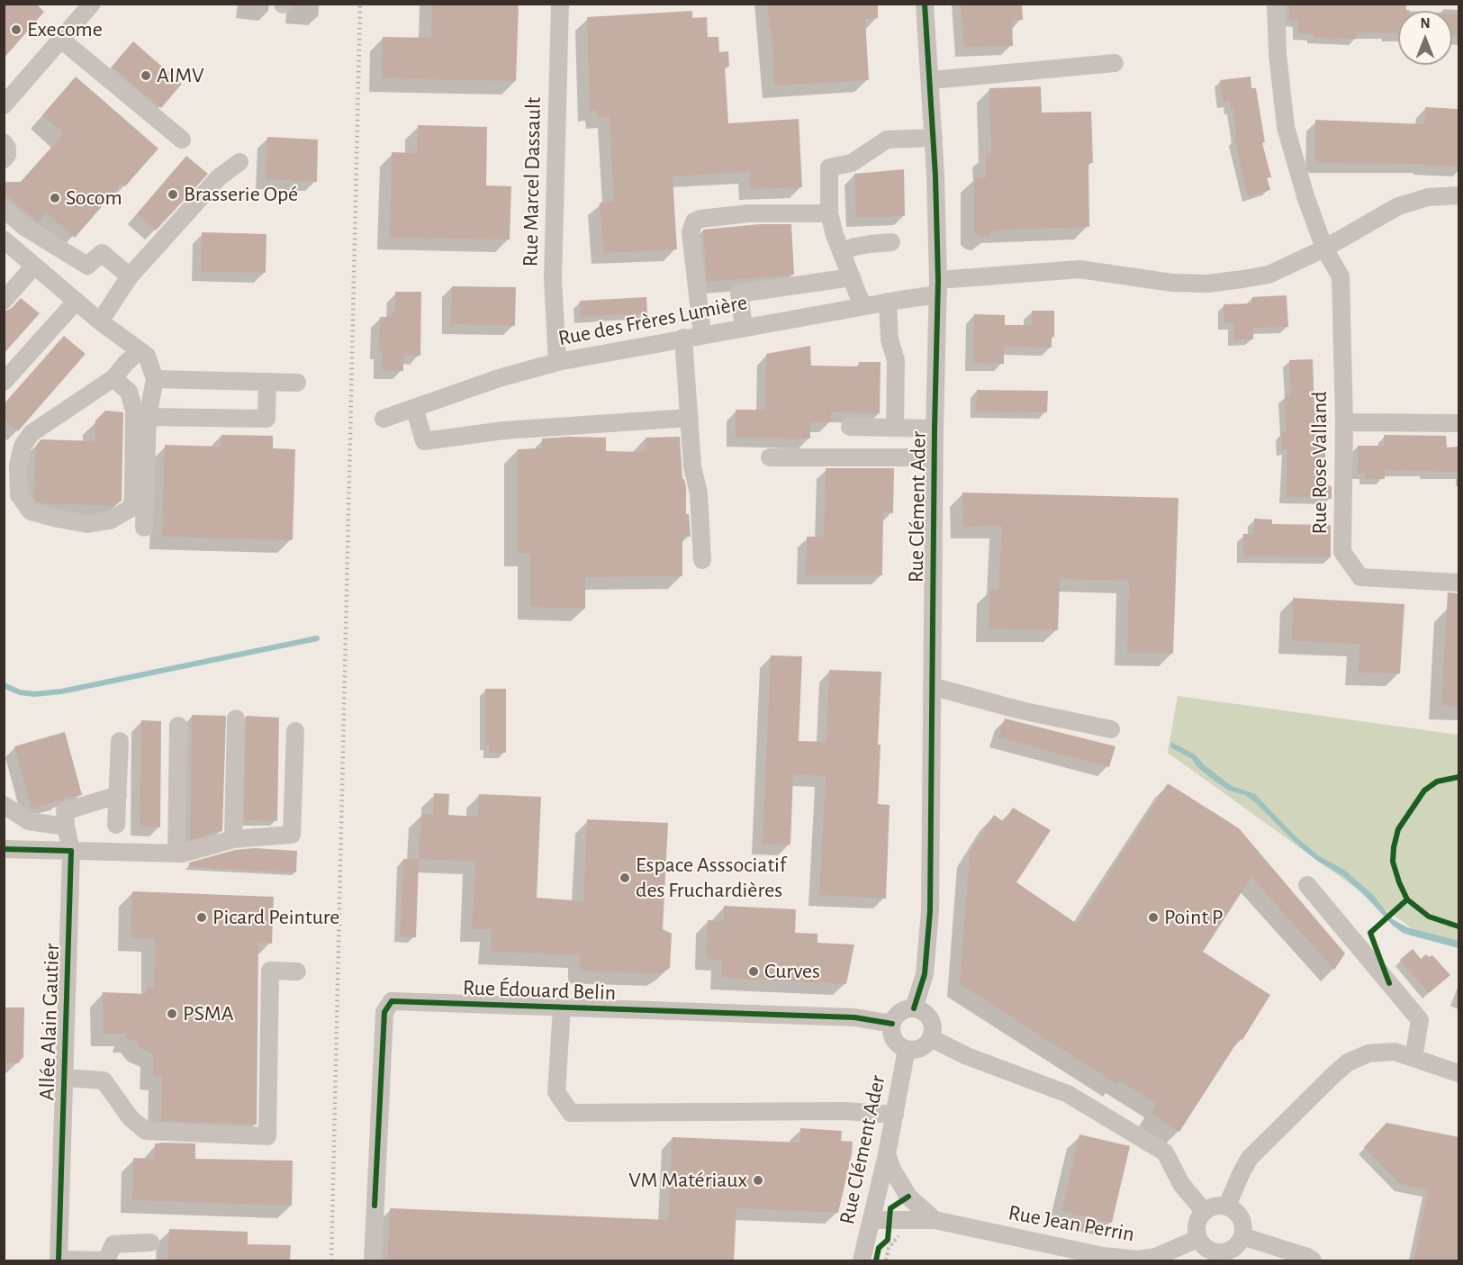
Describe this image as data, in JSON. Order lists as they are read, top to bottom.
{
  "streets": {
    "street": [
      "Rue Marcel Dassault",
      "Rue des Frères Lumière",
      "Rue Rose Valland",
      "Rue Clément Ader",
      "Rue Édouard Belin",
      "Allée Alain Gautier",
      "Rue Jean Perrin"
    ]
  },
  "crossings": [
    ["Rue Marcel Dassault", "Rue des Frères Lumière"],
    ["Rue des Frères Lumière", "Rue Rose Valland"],
    ["Rue des Frères Lumière", "Rue Clément Ader"],
    ["Rue Clément Ader", "Rue Édouard Belin"],
    ["Rue Clément Ader", "Rue Jean Perrin"]
  ],
  "places": [
    "Execome",
    "AIMV",
    "Brasserie Opé",
    "Socom",
    "Espace Asssociatif des Fruchardières",
    "Picard Peinture",
    "Point P",
    "Curves",
    "PSMA",
    "VM Matériaux"
  ],
  "north": "top"
}
